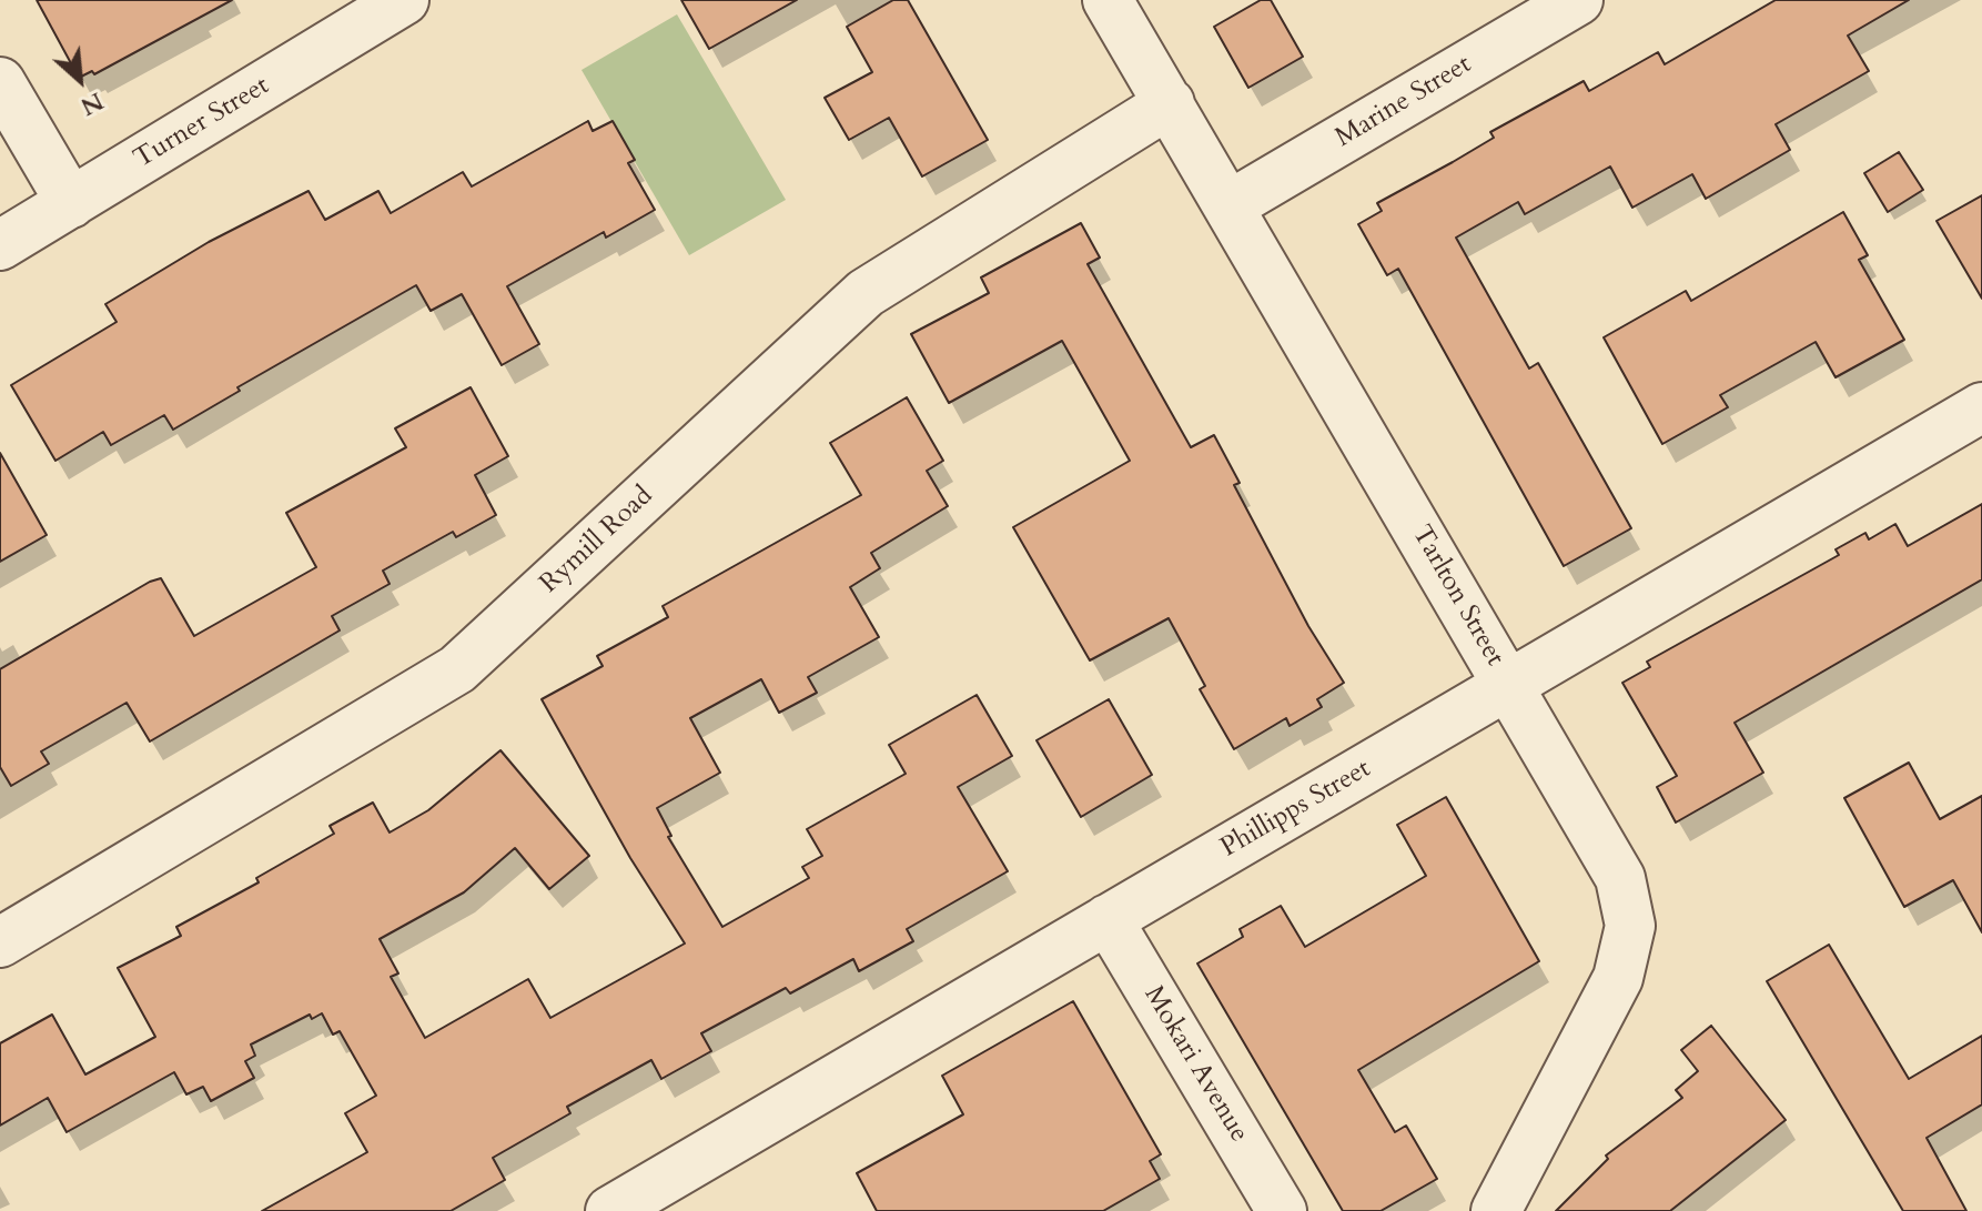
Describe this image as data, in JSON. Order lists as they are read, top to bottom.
{
  "streets": {
    "street": [
      "Marine Street",
      "Turner Street",
      "Rymill Road",
      "Tarlton Street",
      "Phillipps Street",
      "Mokari Avenue"
    ]
  },
  "crossings": [
    ["Marine Street", "Tarlton Street"],
    ["Rymill Road", "Tarlton Street"],
    ["Tarlton Street", "Phillipps Street"],
    ["Phillipps Street", "Mokari Avenue"]
  ],
  "north": "bottom right"
}
